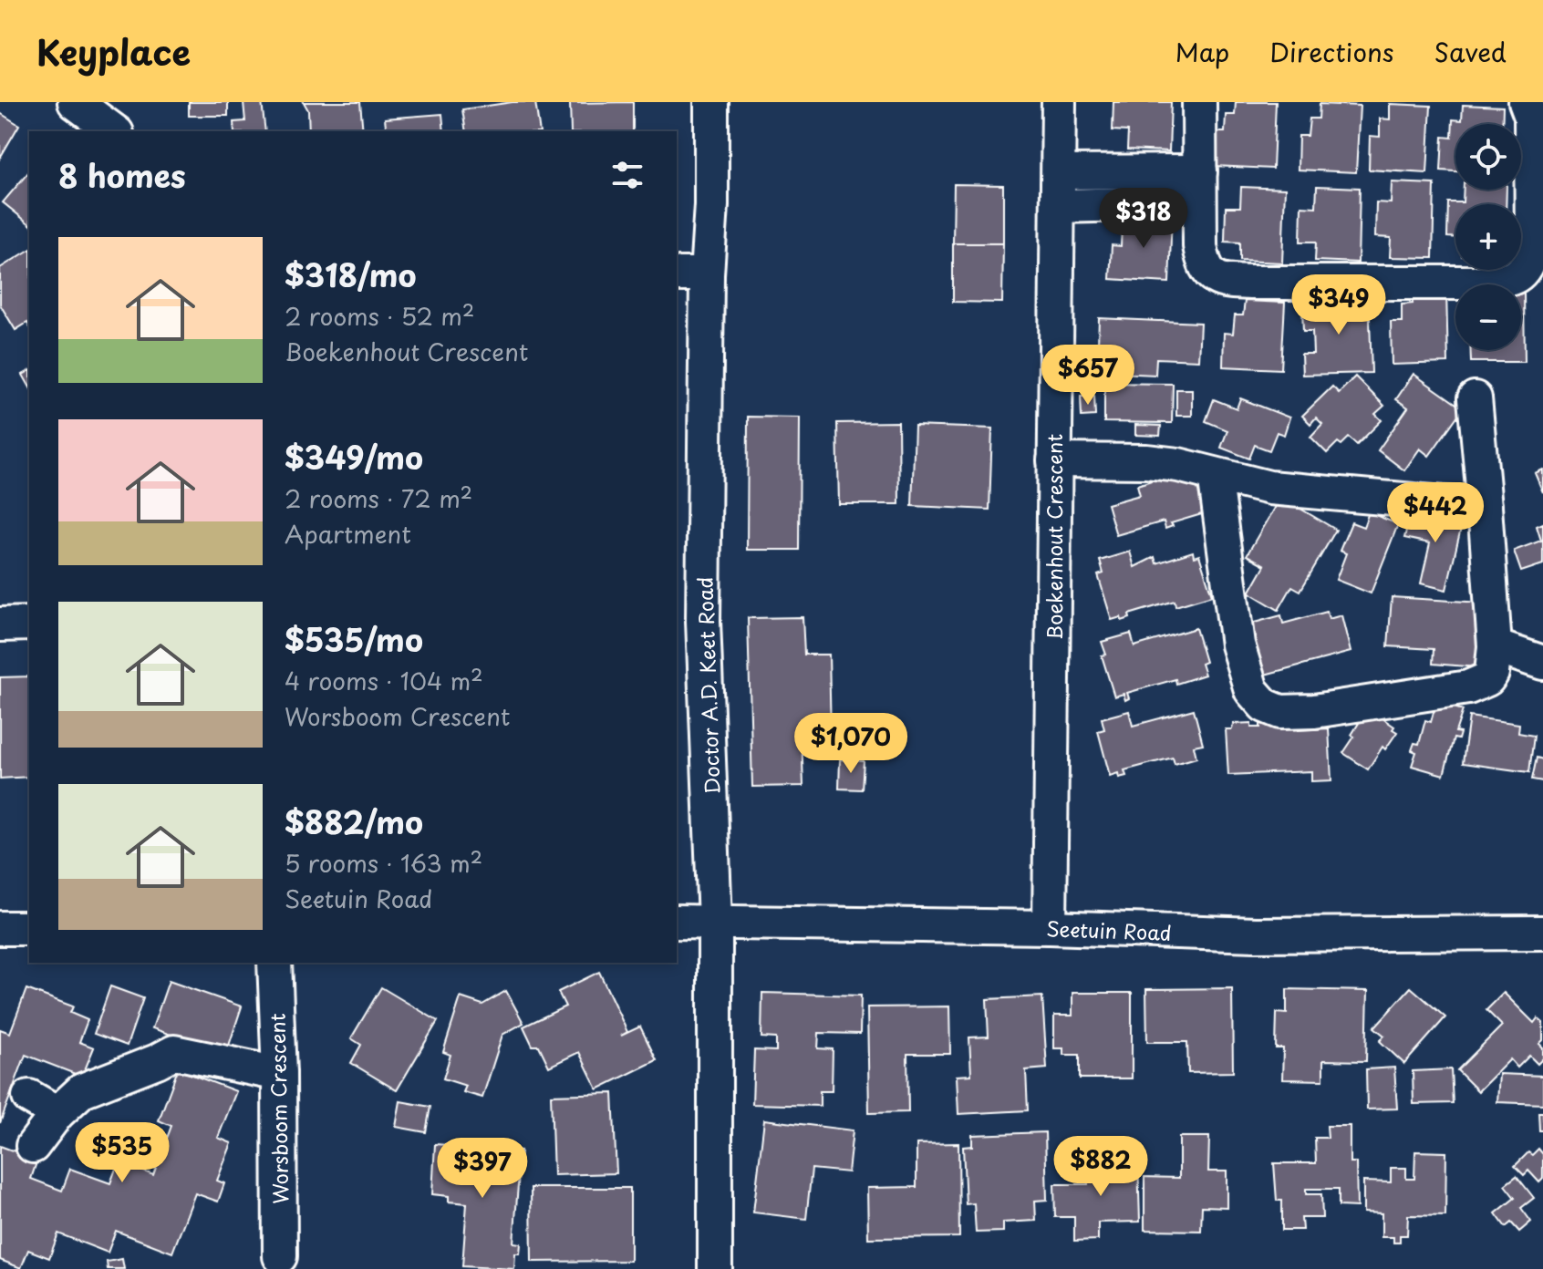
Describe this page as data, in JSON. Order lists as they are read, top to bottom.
{
  "streets": {
    "street": [
      "Boekenhout Crescent",
      "Doctor A.D. Keet Road",
      "Seetuin Road",
      "Worsboom Crescent"
    ]
  },
  "crossings": [
    ["Boekenhout Crescent", "Seetuin Road"],
    ["Doctor A.D. Keet Road", "Seetuin Road"]
  ],
  "page": {
    "header": "Keyplace",
    "nav": ["Map", "Directions", "Saved"],
    "map_buttons": ["+", "−"],
    "heading": "8 homes",
    "price": [
      "$318",
      "$349",
      "$657",
      "$442",
      "$1,070",
      "$535",
      "$882",
      "$397"
    ],
    "list": [
      {
        "name": "$318/mo",
        "note": "2 rooms · 52 m² · Boekenhout Crescent"
      },
      {
        "name": "$349/mo",
        "note": "2 rooms · 72 m² · Apartment"
      },
      {
        "name": "$535/mo",
        "note": "4 rooms · 104 m² · Worsboom Crescent"
      },
      {
        "name": "$882/mo",
        "note": "5 rooms · 163 m² · Seetuin Road"
      }
    ]
  }
}
